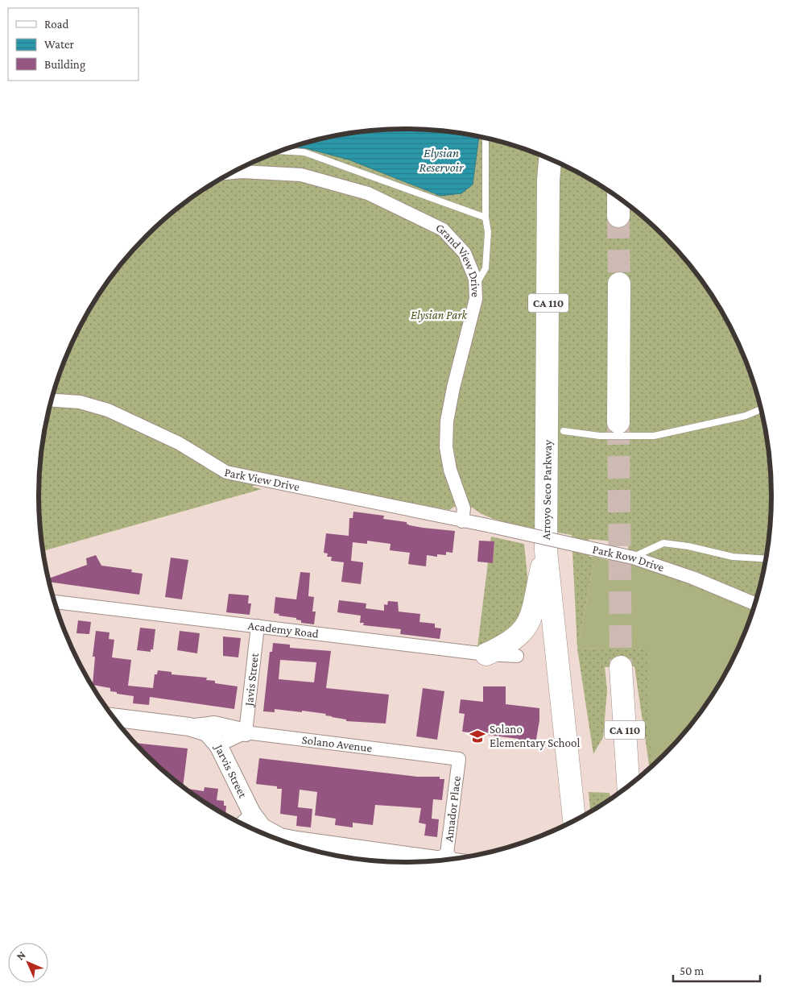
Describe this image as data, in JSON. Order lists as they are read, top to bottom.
{
  "streets": {
    "highway": ["CA 110", "Arroyo Seco Parkway"],
    "main road": ["Jarvis Street"],
    "street": [
      "Grand View Drive",
      "Park View Drive",
      "Park Row Drive",
      "Academy Road",
      "Javis Street",
      "Solano Avenue",
      "Amador Place"
    ]
  },
  "crossings": [
    ["Grand View Drive", "Park View Drive"],
    ["Park View Drive", "Park Row Drive"],
    ["Academy Road", "Javis Street"],
    ["Javis Street", "Solano Avenue"],
    ["Solano Avenue", "Amador Place"]
  ],
  "water": ["Elysian Reservoir"],
  "parks": ["Elysian Park"],
  "places": {
    "school or university": ["Solano Elementary School"]
  },
  "legend": ["Road", "Water", "Building"],
  "scale_bar": "50 m",
  "north": "top left"
}
